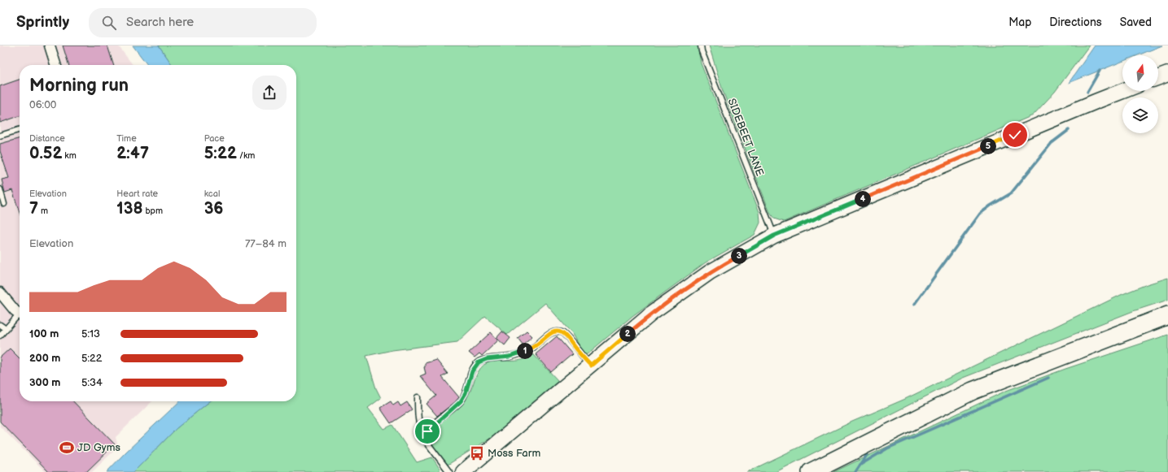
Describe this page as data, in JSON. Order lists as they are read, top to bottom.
{
  "streets": {
    "lane": ["SIDEBEET LANE"]
  },
  "places": {
    "sports": ["JD Gyms"],
    "bus stop": ["Moss Farm"]
  },
  "north": "top",
  "page": {
    "header": "Sprintly",
    "search": "Search here",
    "nav": ["Map", "Directions", "Saved"],
    "heading": ["Morning run", "06:00"],
    "stats": [
      ["Distance", "0.52 km"],
      ["Time", "2:47"],
      ["Pace", "5:22 /km"],
      ["Elevation", "7 m"],
      ["Heart rate", "138 bpm"],
      ["kcal", "36"]
    ],
    "pins": [
      "5",
      "4",
      "3",
      "2",
      "1"
    ],
    "chart": ["Elevation", "77–84 m"],
    "list": [
      {
        "name": "100 m",
        "note": "5:13"
      },
      {
        "name": "200 m",
        "note": "5:22"
      },
      {
        "name": "300 m",
        "note": "5:34"
      }
    ]
  }
}
